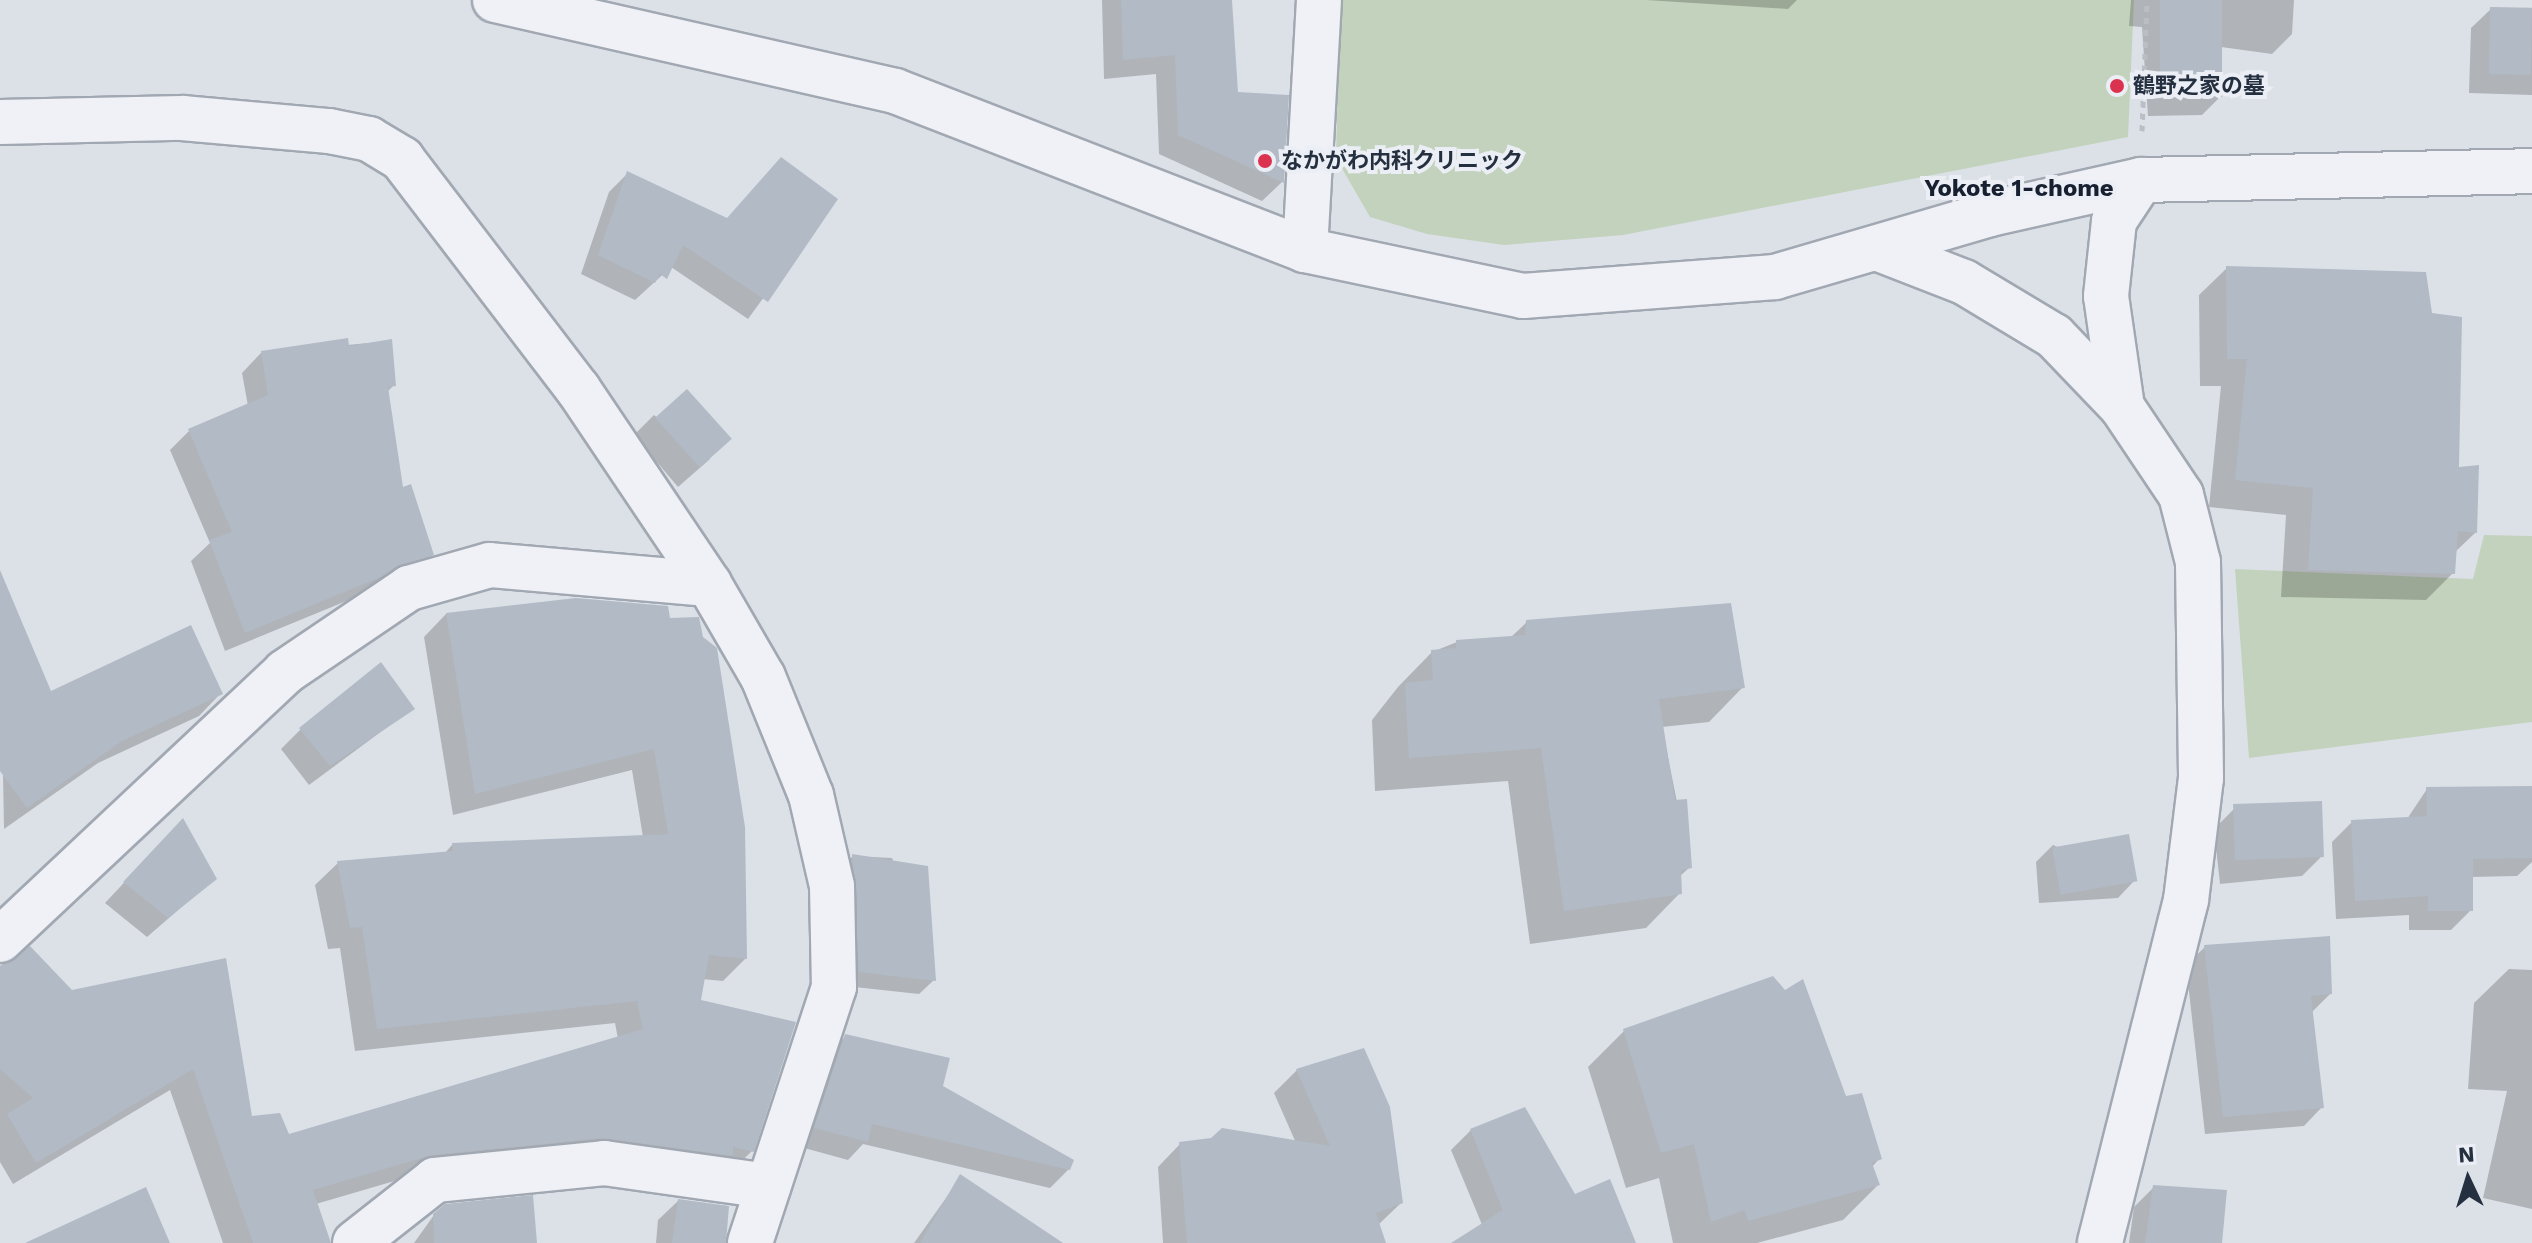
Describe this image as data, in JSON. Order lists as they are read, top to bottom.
{
  "districts": ["Yokote 1-chome"],
  "places": ["鶴野之家の墓", "なかがわ内科クリニック"],
  "north": "top"
}
